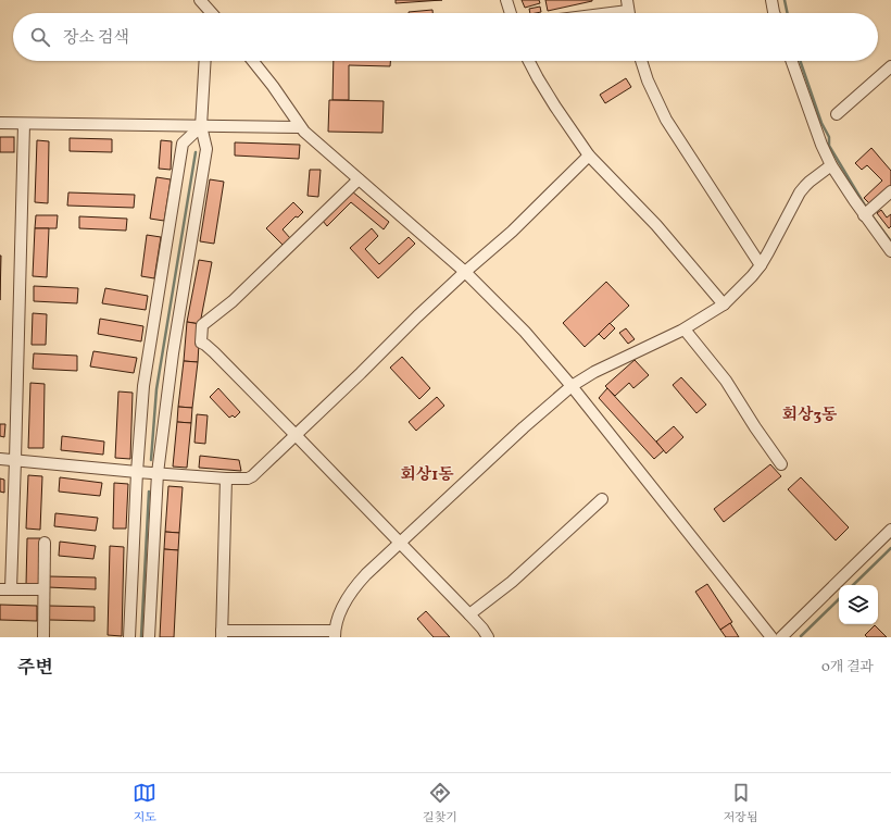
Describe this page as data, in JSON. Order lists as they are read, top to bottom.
{
  "districts": ["회상3동", "회상1동"],
  "page": {
    "search": "장소 검색",
    "heading": ["주변", "0개 결과"],
    "nav": ["지도", "길찾기", "저장됨"]
  }
}
